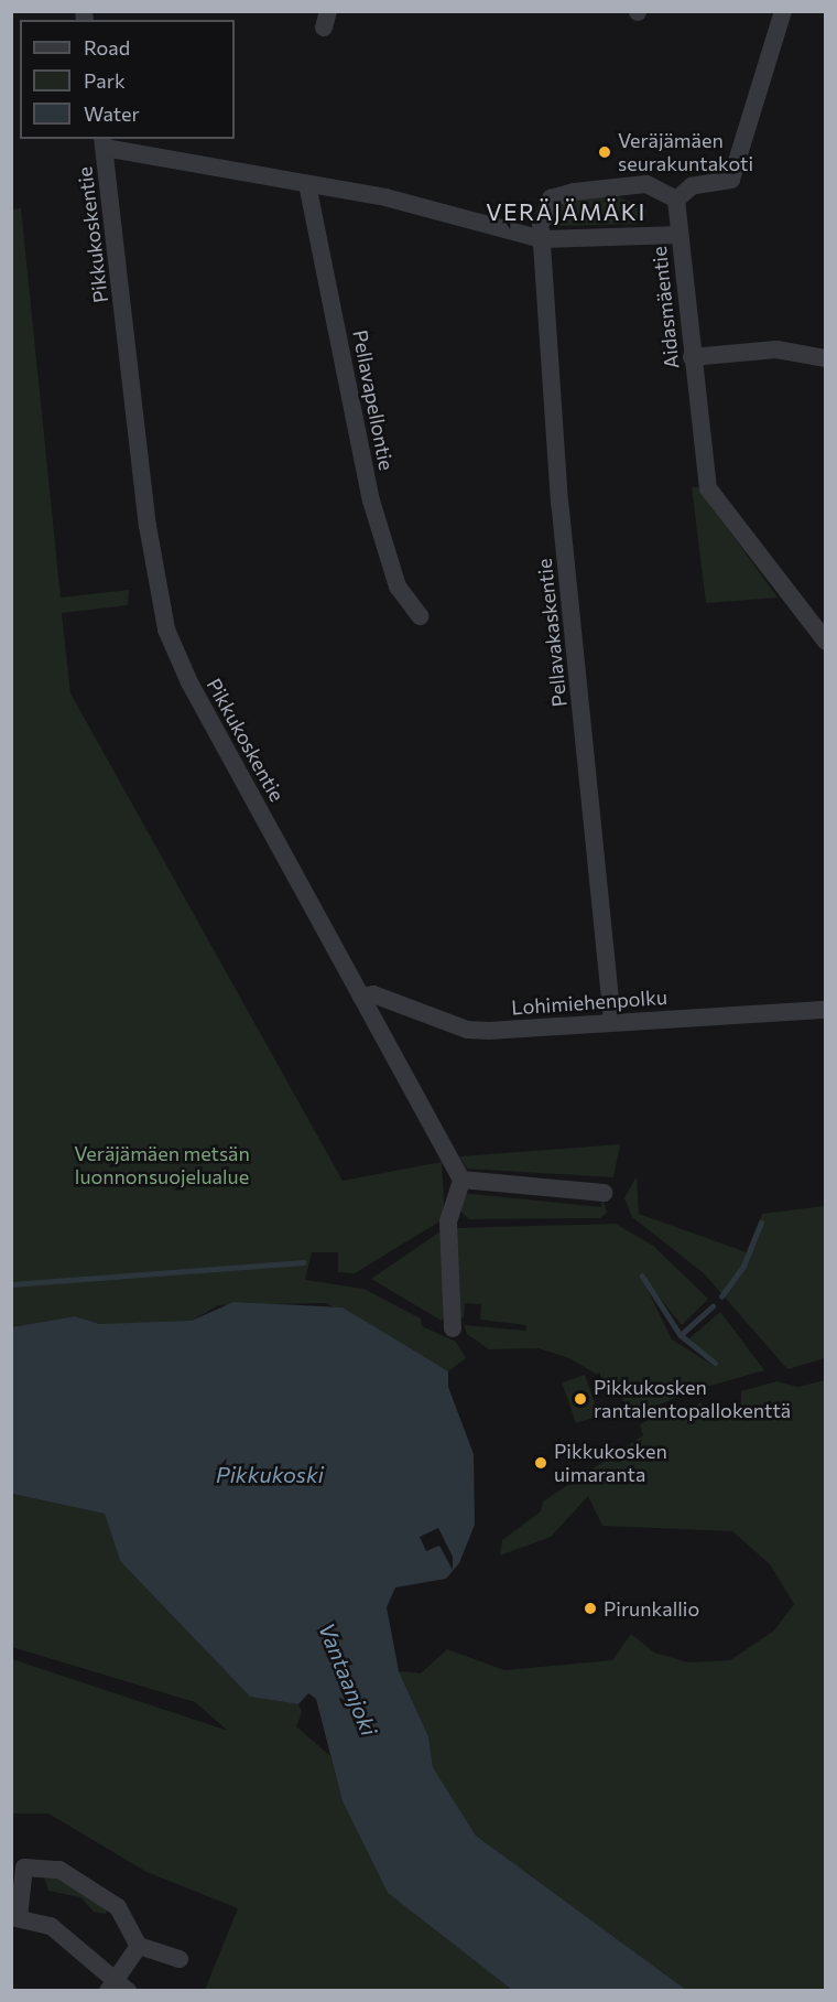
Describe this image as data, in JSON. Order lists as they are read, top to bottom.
{
  "streets": {
    "street": [
      "Pikkukoskentie",
      "Aidasmäentie",
      "Pellavapellontie",
      "Pellavakaskentie",
      "Lohimiehenpolku"
    ]
  },
  "crossings": [
    ["Pikkukoskentie", "Aidasmäentie"],
    ["Pikkukoskentie", "Lohimiehenpolku"],
    ["Aidasmäentie", "Pellavapellontie"],
    ["Aidasmäentie", "Pellavakaskentie"],
    ["Pellavakaskentie", "Lohimiehenpolku"]
  ],
  "districts": ["VERÄJÄMÄKI"],
  "water": ["Pikkukoski", "Vantaanjoki"],
  "parks": ["Veräjämäen metsän luonnonsuojelualue"],
  "places": [
    "Veräjämäen seurakuntakoti",
    "Pikkukosken rantalentopallokenttä",
    "Pikkukosken uimaranta",
    "Pirunkallio"
  ],
  "legend": ["Road", "Park", "Water"]
}
